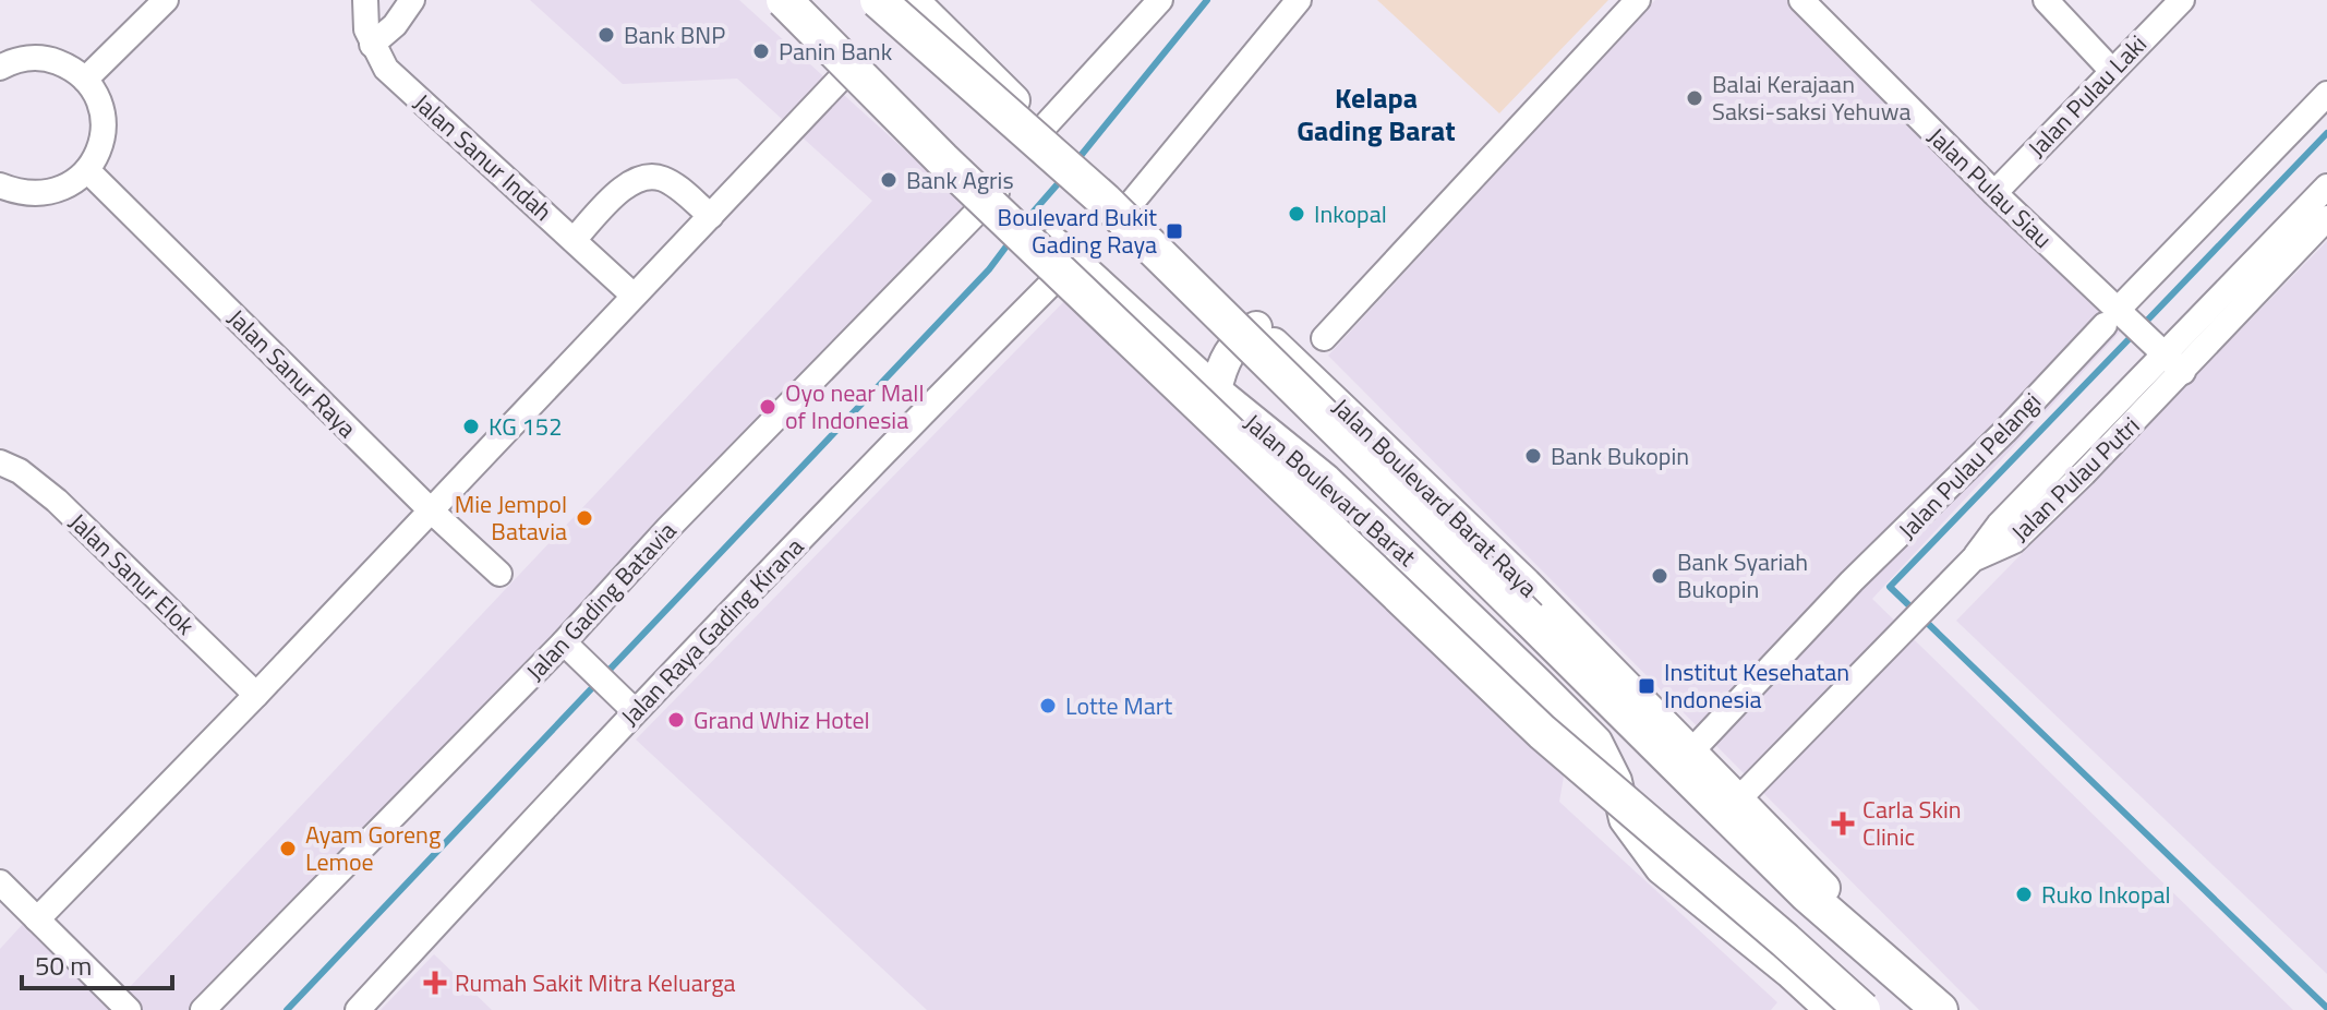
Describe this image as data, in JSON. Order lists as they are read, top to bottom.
{
  "streets": {
    "main road": ["Jalan Boulevard Barat", "Jalan Boulevard Barat Raya"],
    "street": [
      "Jalan Pulau Laki",
      "Jalan Sanur Indah",
      "Jalan Pulau Siau",
      "Jalan Sanur Raya",
      "Jalan Pulau Pelangi",
      "Jalan Pulau Putri",
      "Jalan Sanur Elok",
      "Jalan Gading Batavia",
      "Jalan Raya Gading Kirana"
    ]
  },
  "crossings": [
    ["Jalan Pulau Laki", "Jalan Pulau Siau"],
    ["Jalan Pulau Siau", "Jalan Pulau Pelangi"],
    ["Jalan Pulau Siau", "Jalan Pulau Putri"],
    ["Jalan Pulau Pelangi", "Jalan Boulevard Barat Raya"],
    ["Jalan Pulau Putri", "Jalan Boulevard Barat Raya"],
    ["Jalan Boulevard Barat", "Jalan Gading Batavia"],
    ["Jalan Boulevard Barat", "Jalan Raya Gading Kirana"]
  ],
  "districts": ["Kelapa Gading Barat"],
  "places": {
    "other": [
      "Bank BNP",
      "Panin Bank",
      "Balai Kerajaan Saksi-saksi Yehuwa",
      "Bank Agris",
      "Inkopal",
      "Oyo near Mall of Indonesia",
      "KG 152",
      "Bank Bukopin",
      "Mie Jempol Batavia",
      "Bank Syariah Bukopin",
      "Lotte Mart",
      "Grand Whiz Hotel",
      "Ayam Goreng Lemoe",
      "Ruko Inkopal"
    ],
    "transit": ["Boulevard Bukit Gading Raya", "Institut Kesehatan Indonesia"],
    "health": ["Carla Skin Clinic", "Rumah Sakit Mitra Keluarga"]
  },
  "scale_bar": "50 m"
}
